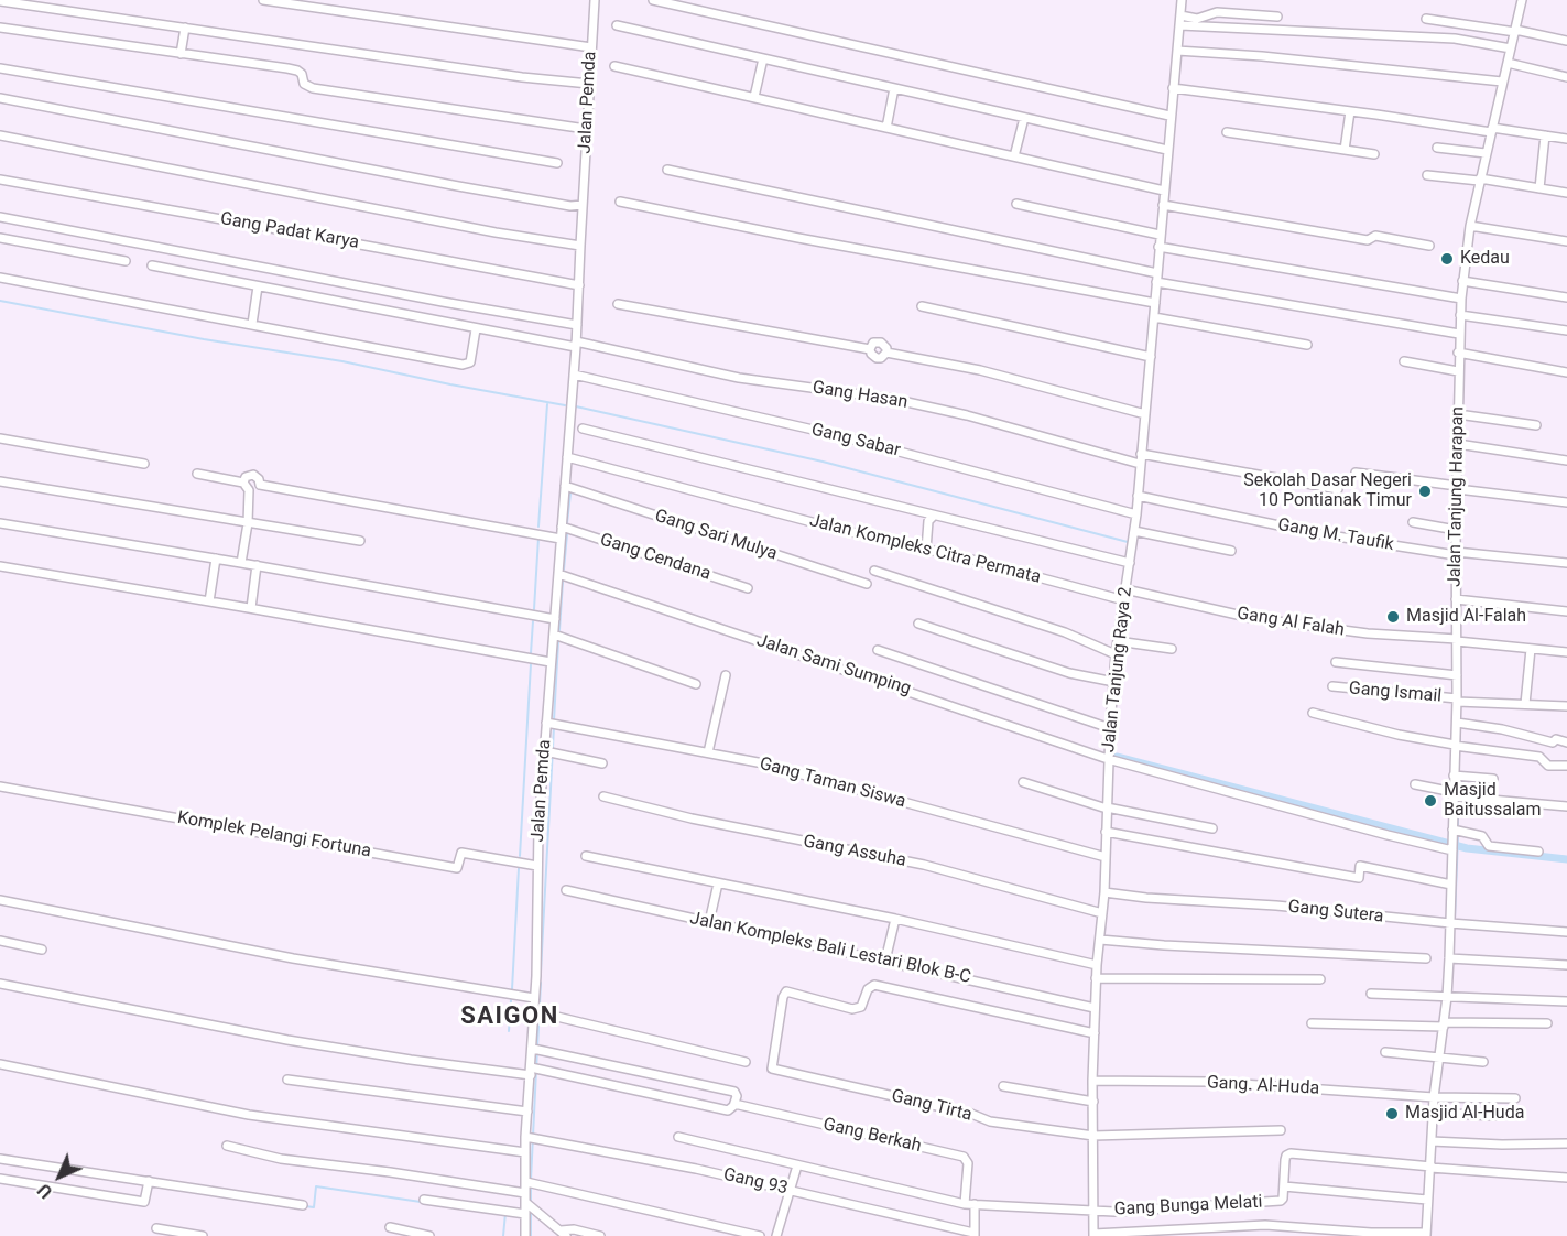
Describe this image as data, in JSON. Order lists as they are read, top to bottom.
{
  "streets": {
    "street": [
      "Jalan Pemda",
      "Gang Padat Karya",
      "Gang Hasan",
      "Gang Sabar",
      "Jalan Tanjung Harapan",
      "Gang Sari Mulya",
      "Gang M. Taufik",
      "Jalan Kompleks Citra Permata",
      "Gang Cendana",
      "Gang Al Falah",
      "Jalan Sami Sumping",
      "Jalan Tanjung Raya 2",
      "Gang Ismail",
      "Gang Taman Siswa",
      "Komplek Pelangi Fortuna",
      "Gang Assuha",
      "Gang Sutera",
      "Jalan Kompleks Bali Lestari Blok B-C",
      "Gang. Al-Huda",
      "Gang Tirta",
      "Gang Berkah",
      "Gang 93",
      "Gang Bunga Melati"
    ]
  },
  "crossings": [
    ["Jalan Pemda", "Gang Padat Karya"],
    ["Jalan Pemda", "Gang Hasan"],
    ["Jalan Pemda", "Gang Sabar"],
    ["Jalan Pemda", "Gang Sari Mulya"],
    ["Jalan Pemda", "Jalan Kompleks Citra Permata"],
    ["Jalan Pemda", "Gang Cendana"],
    ["Jalan Pemda", "Jalan Sami Sumping"],
    ["Jalan Pemda", "Gang Taman Siswa"],
    ["Jalan Pemda", "Komplek Pelangi Fortuna"],
    ["Jalan Pemda", "Gang Berkah"],
    ["Jalan Pemda", "Gang 93"],
    ["Gang Hasan", "Jalan Tanjung Raya 2"],
    ["Gang Sabar", "Jalan Tanjung Raya 2"],
    ["Jalan Tanjung Harapan", "Gang M. Taufik"],
    ["Jalan Tanjung Harapan", "Gang Al Falah"],
    ["Jalan Tanjung Harapan", "Jalan Sami Sumping"],
    ["Jalan Tanjung Harapan", "Gang Ismail"],
    ["Jalan Tanjung Harapan", "Gang Sutera"],
    ["Jalan Tanjung Harapan", "Gang. Al-Huda"],
    ["Jalan Tanjung Harapan", "Gang Bunga Melati"],
    ["Gang M. Taufik", "Jalan Tanjung Raya 2"],
    ["Jalan Kompleks Citra Permata", "Jalan Tanjung Raya 2"],
    ["Gang Al Falah", "Jalan Tanjung Raya 2"],
    ["Jalan Sami Sumping", "Jalan Tanjung Raya 2"],
    ["Jalan Tanjung Raya 2", "Gang Taman Siswa"],
    ["Jalan Tanjung Raya 2", "Gang Assuha"],
    ["Jalan Tanjung Raya 2", "Gang Sutera"],
    ["Jalan Tanjung Raya 2", "Jalan Kompleks Bali Lestari Blok B-C"],
    ["Jalan Tanjung Raya 2", "Gang. Al-Huda"],
    ["Jalan Tanjung Raya 2", "Gang Tirta"],
    ["Jalan Tanjung Raya 2", "Gang Bunga Melati"]
  ],
  "districts": ["SAIGON"],
  "places": [
    "Kedau",
    "Sekolah Dasar Negeri 10 Pontianak Timur",
    "Masjid Al-Falah",
    "Masjid Baitussalam",
    "Masjid Al-Huda"
  ],
  "north": "bottom left"
}
